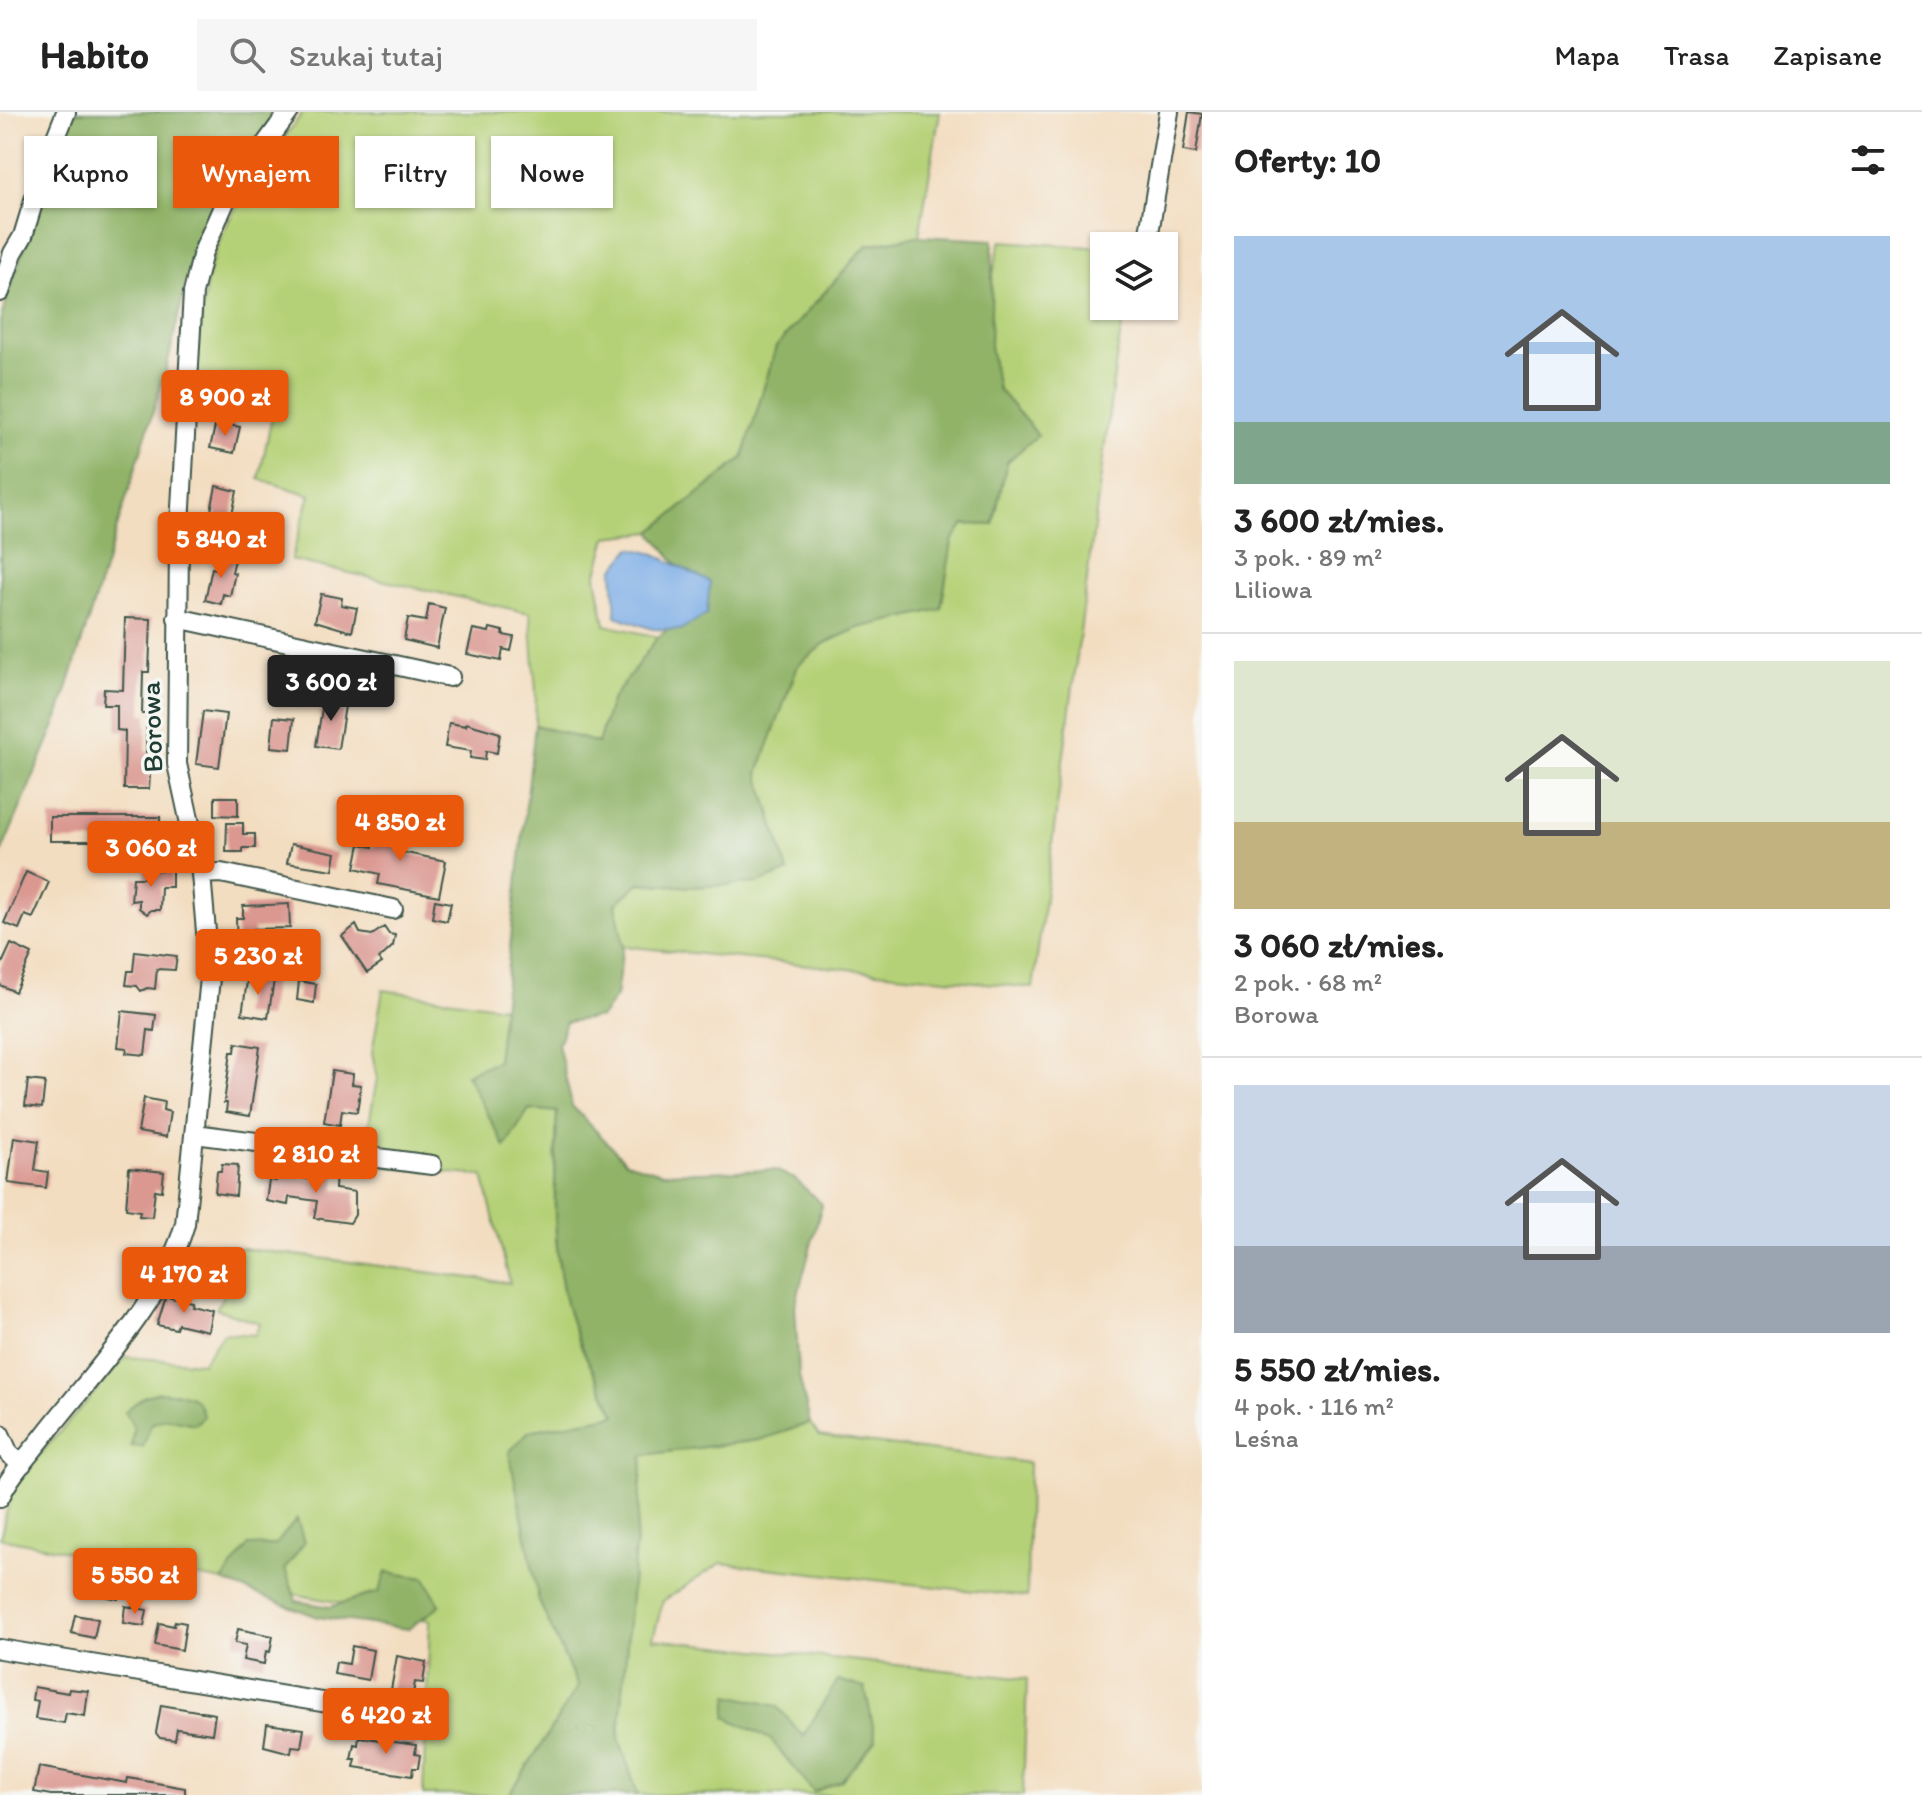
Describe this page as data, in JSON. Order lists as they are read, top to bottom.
{
  "streets": {
    "street": ["Borowa"]
  },
  "page": {
    "header": "Habito",
    "search": "Szukaj tutaj",
    "nav": ["Mapa", "Trasa", "Zapisane"],
    "heading": "Oferty: 10",
    "chip": [
      "Kupno",
      "Wynajem",
      "Filtry",
      "Nowe"
    ],
    "list": [
      {
        "name": "3 600 zł/mies.",
        "note": "3 pok. · 89 m² · Liliowa"
      },
      {
        "name": "3 060 zł/mies.",
        "note": "2 pok. · 68 m² · Borowa"
      },
      {
        "name": "5 550 zł/mies.",
        "note": "4 pok. · 116 m² · Leśna"
      }
    ],
    "price": [
      "8 900 zł",
      "5 840 zł",
      "3 600 zł",
      "4 850 zł",
      "3 060 zł",
      "5 230 zł",
      "2 810 zł",
      "4 170 zł",
      "5 550 zł",
      "6 420 zł"
    ]
  }
}
